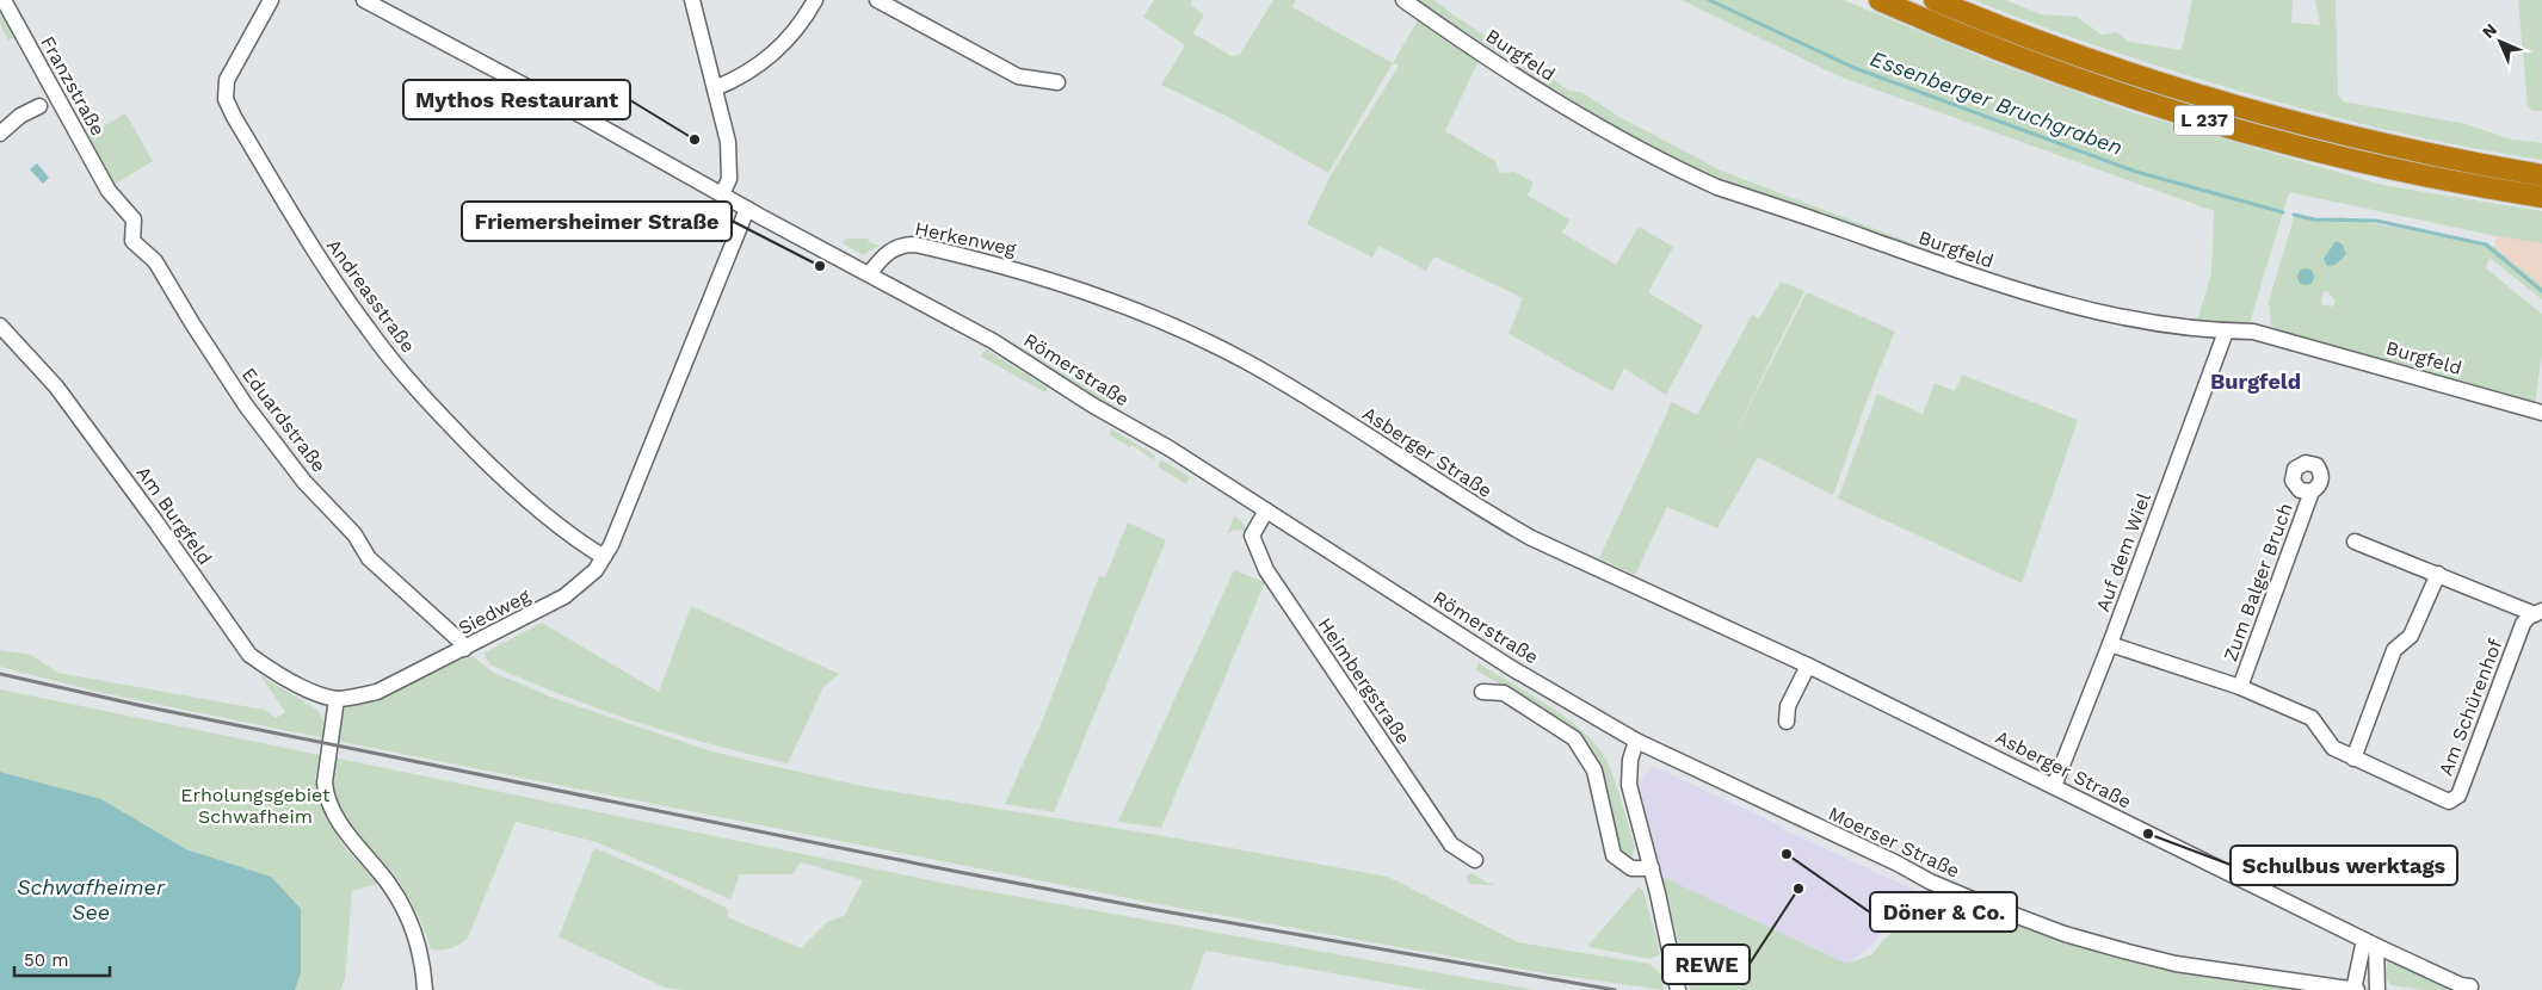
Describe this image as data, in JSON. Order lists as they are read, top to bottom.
{
  "streets": {
    "highway": ["L 237"],
    "street": [
      "Burgfeld",
      "Franzstraße",
      "Herkenweg",
      "Andreasstraße",
      "Römerstraße",
      "Eduardstraße",
      "Asberger Straße",
      "Am Burgfeld",
      "Auf dem Wiel",
      "Zum Balger Bruch",
      "Siedweg",
      "Heimbergstraße",
      "Am Schürenhof",
      "Moerser Straße"
    ]
  },
  "crossings": [
    ["Burgfeld", "Auf dem Wiel"],
    ["Franzstraße", "Eduardstraße"],
    ["Herkenweg", "Römerstraße"],
    ["Herkenweg", "Asberger Straße"],
    ["Andreasstraße", "Siedweg"],
    ["Römerstraße", "Siedweg"],
    ["Römerstraße", "Heimbergstraße"],
    ["Römerstraße", "Moerser Straße"],
    ["Eduardstraße", "Siedweg"],
    ["Asberger Straße", "Auf dem Wiel"],
    ["Am Burgfeld", "Siedweg"],
    ["Auf dem Wiel", "Am Schürenhof"],
    ["Zum Balger Bruch", "Am Schürenhof"]
  ],
  "districts": ["Burgfeld"],
  "water": ["Essenberger Bruchgraben", "Schwafheimer See"],
  "parks": ["Erholungsgebiet Schwafheim"],
  "places": [
    "Mythos Restaurant",
    "Friemersheimer Straße",
    "Schulbus werktags",
    "Döner & Co.",
    "REWE"
  ],
  "scale_bar": "50 m",
  "north": "top left"
}
